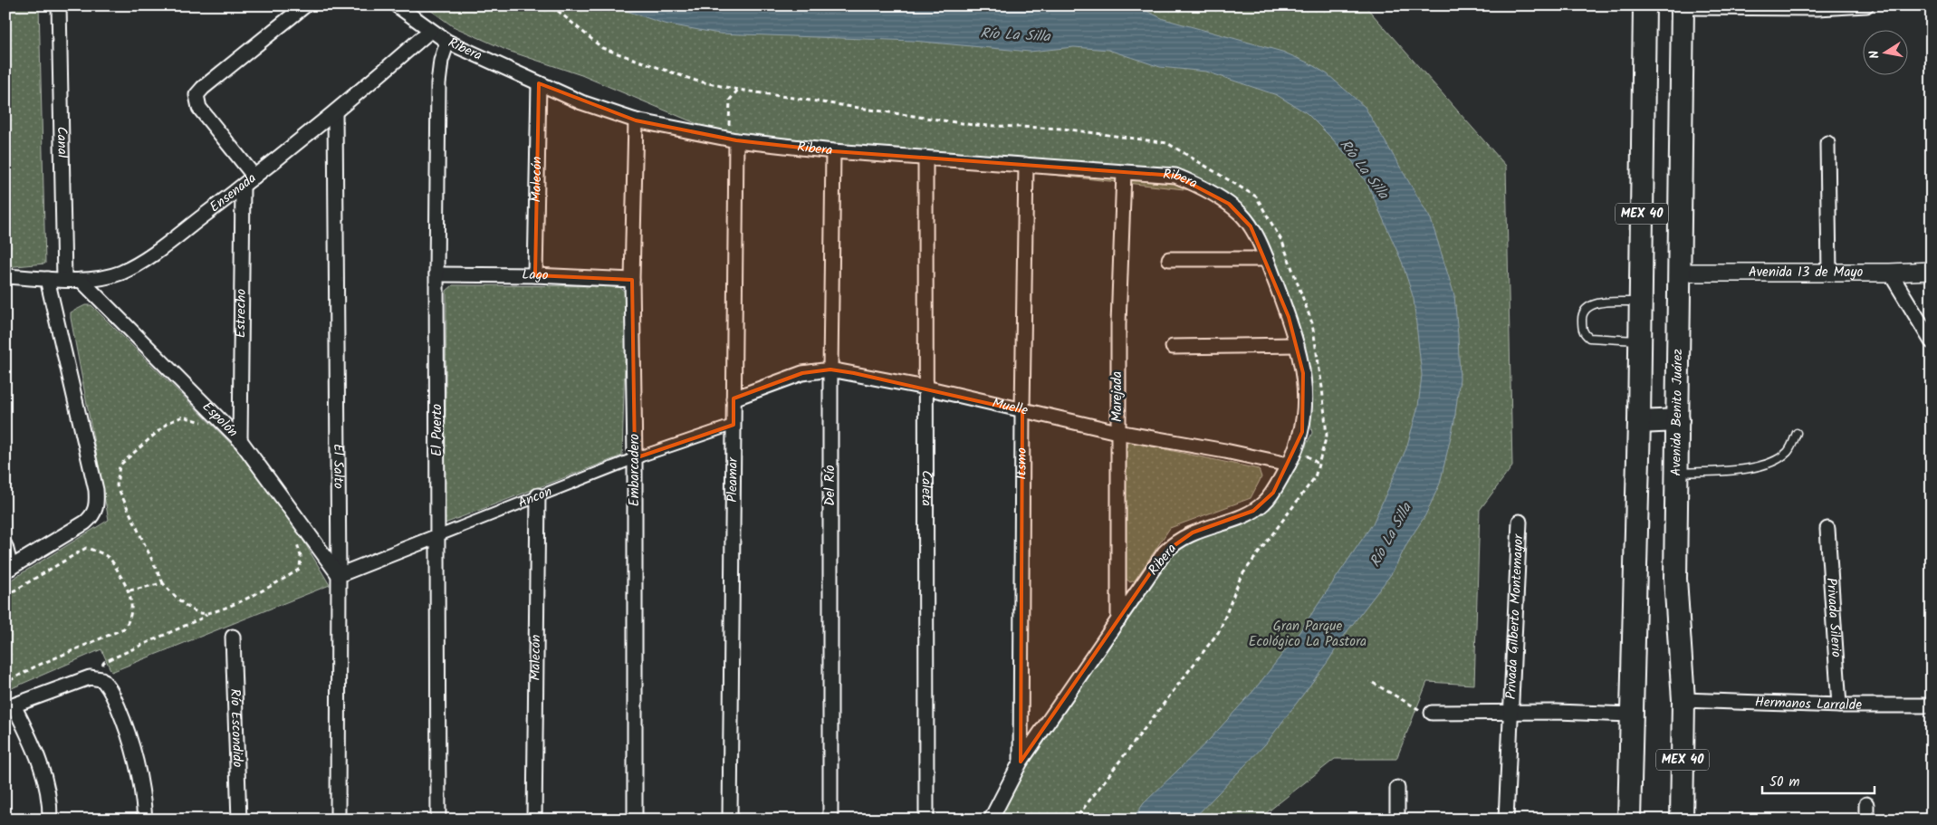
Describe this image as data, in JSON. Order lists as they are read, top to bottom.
{
  "streets": {
    "main road": ["MEX 40", "Avenida Benito Juárez"],
    "street": [
      "Ribera",
      "Canal",
      "Malecón",
      "Ensenada",
      "Avenida 13 de Mayo",
      "Lago",
      "Estrecho",
      "Marejada",
      "Muelle",
      "Espolón",
      "El Puerto",
      "Itsmo",
      "El Salto",
      "Embarcadero",
      "Pleamar",
      "Del Río",
      "Caleta",
      "Ancon",
      "Privada Gilberto Montemayor",
      "Privada Silerio",
      "Hermanos Larralde",
      "Río Escondido"
    ]
  },
  "crossings": [
    ["Ribera", "Malecón"],
    ["Ribera", "Ensenada"],
    ["Ribera", "Marejada"],
    ["Ribera", "Muelle"],
    ["Ribera", "El Puerto"],
    ["Ribera", "Itsmo"],
    ["Ribera", "Embarcadero"],
    ["Ribera", "Pleamar"],
    ["Ribera", "Del Río"],
    ["Ribera", "Caleta"],
    ["Canal", "Ensenada"],
    ["Malecón", "Lago"],
    ["Malecón", "Ancon"],
    ["Ensenada", "Estrecho"],
    ["Ensenada", "Espolón"],
    ["Ensenada", "El Salto"],
    ["Avenida 13 de Mayo", "Avenida Benito Juárez"],
    ["Lago", "El Puerto"],
    ["Lago", "Embarcadero"],
    ["Estrecho", "Espolón"],
    ["Marejada", "Muelle"],
    ["Muelle", "Itsmo"],
    ["Muelle", "Pleamar"],
    ["Muelle", "Del Río"],
    ["Muelle", "Caleta"],
    ["Avenida Benito Juárez", "Hermanos Larralde"],
    ["Espolón", "El Salto"],
    ["Espolón", "Ancon"],
    ["El Puerto", "Ancon"],
    ["El Salto", "Ancon"],
    ["Embarcadero", "Ancon"],
    ["Pleamar", "Ancon"],
    ["Privada Silerio", "Hermanos Larralde"]
  ],
  "water": ["Río La Silla"],
  "parks": ["Gran Parque Ecológico La Pastora"],
  "scale_bar": "50 m",
  "north": "left"
}
